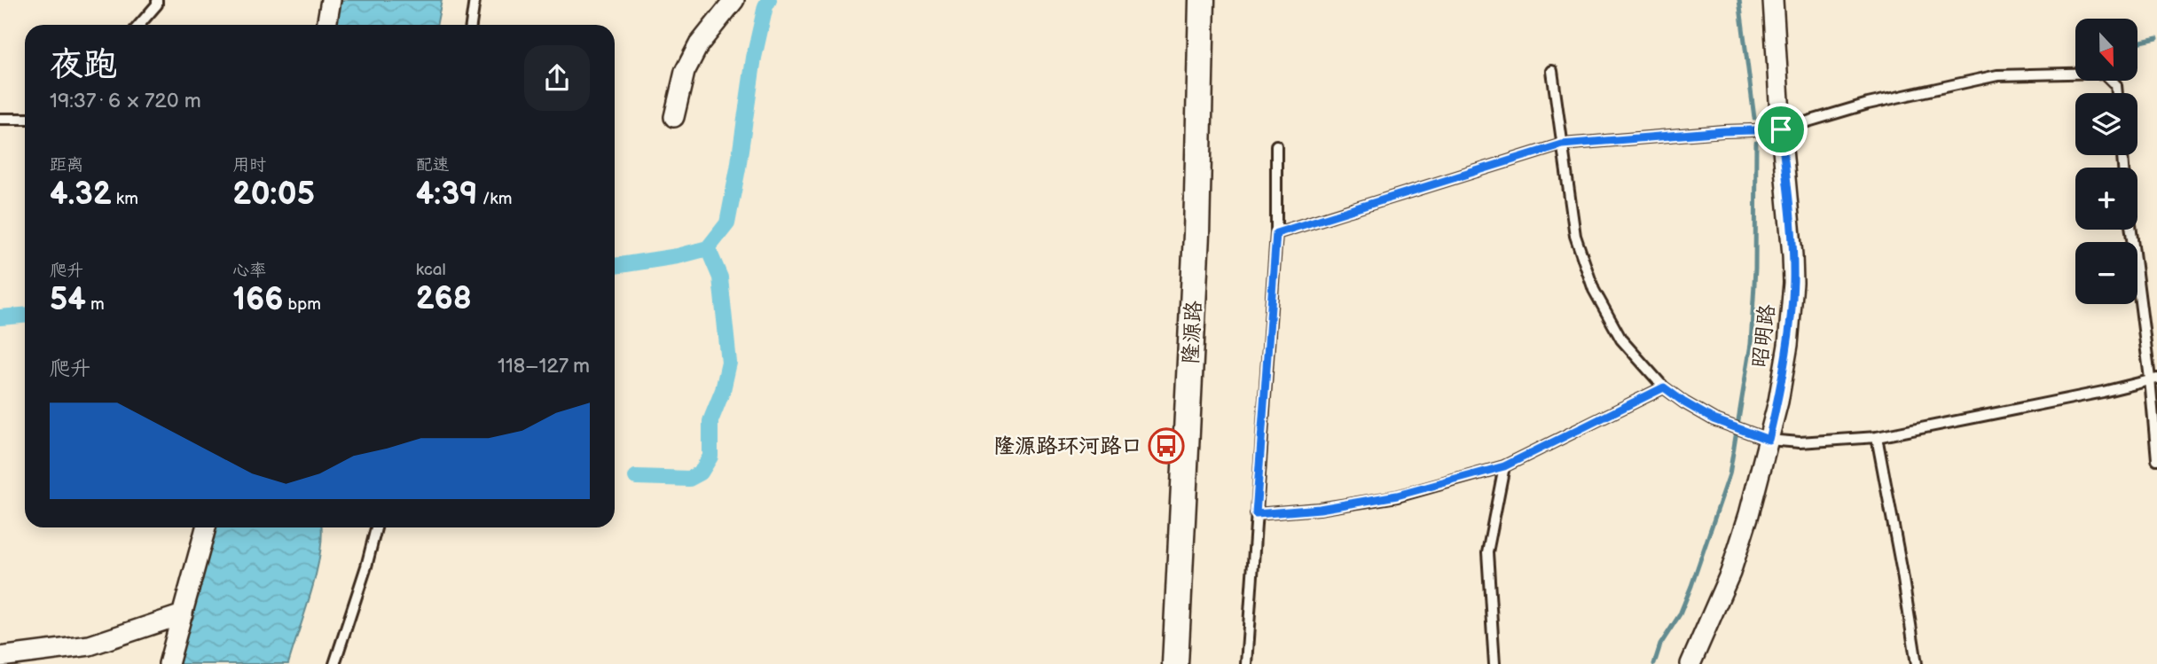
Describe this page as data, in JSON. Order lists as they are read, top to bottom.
{
  "streets": {
    "main road": ["隆源路"],
    "street": ["昭明路"]
  },
  "places": {
    "bus stop": ["隆源路环河路口"]
  },
  "north": "bottom",
  "page": {
    "map_buttons": ["+", "−"],
    "heading": ["夜跑", "19:37 · 6 × 720 m"],
    "stats": [
      ["距离", "4.32 km"],
      ["用时", "20:05"],
      ["配速", "4:39 /km"],
      ["爬升", "54 m"],
      ["心率", "166 bpm"],
      ["kcal", "268"]
    ],
    "chart": ["爬升", "118–127 m"]
  }
}
